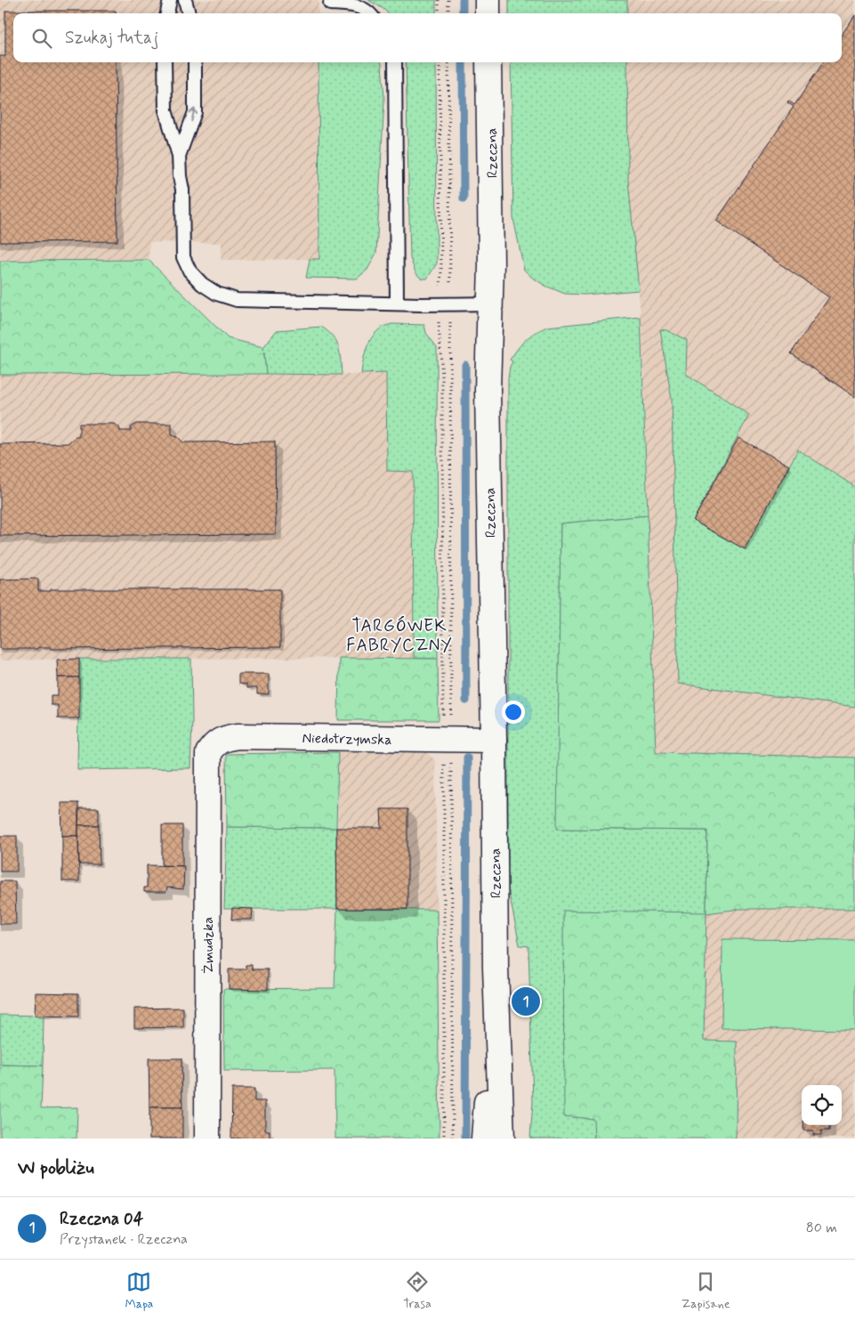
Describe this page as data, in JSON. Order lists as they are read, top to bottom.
{
  "streets": {
    "street": ["Rzeczna", "Niedotrzymska", "Żmudzka"]
  },
  "crossings": [
    ["Rzeczna", "Niedotrzymska"],
    ["Niedotrzymska", "Żmudzka"]
  ],
  "districts": ["TARGÓWEK FABRYCZNY"],
  "page": {
    "search": "Szukaj tutaj",
    "pins": "1",
    "heading": "W pobliżu",
    "list": [
      {
        "mark": "1",
        "name": "Rzeczna 04",
        "note": "Przystanek · Rzeczna",
        "value": "80 m"
      }
    ],
    "nav": ["Mapa", "Trasa", "Zapisane"]
  }
}
